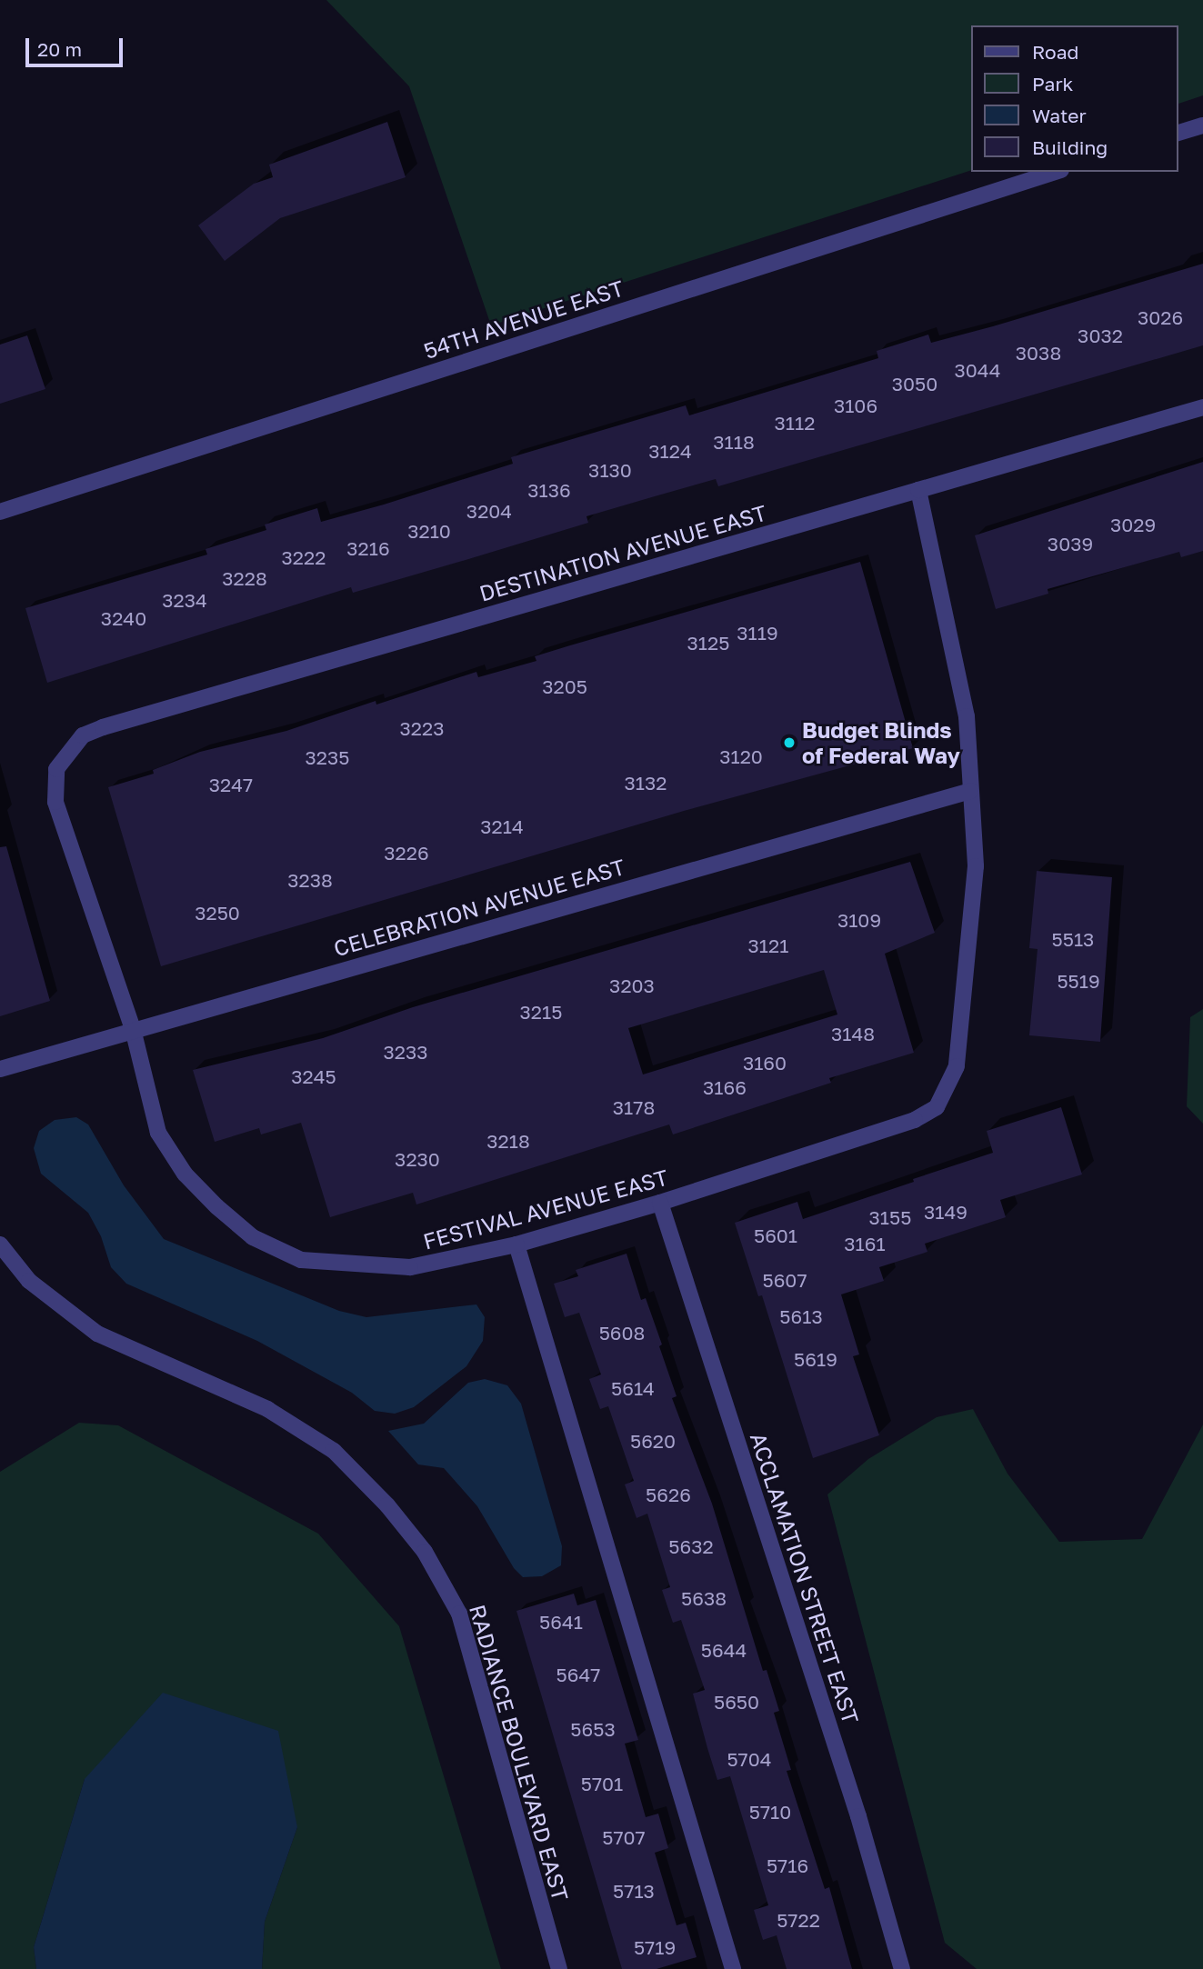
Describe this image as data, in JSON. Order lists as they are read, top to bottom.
{
  "streets": {
    "street": [
      "54TH AVENUE EAST",
      "DESTINATION AVENUE EAST",
      "CELEBRATION AVENUE EAST",
      "FESTIVAL AVENUE EAST",
      "ACCLAMATION STREET EAST",
      "RADIANCE BOULEVARD EAST"
    ]
  },
  "crossings": [
    ["DESTINATION AVENUE EAST", "FESTIVAL AVENUE EAST"],
    ["CELEBRATION AVENUE EAST", "FESTIVAL AVENUE EAST"],
    ["FESTIVAL AVENUE EAST", "ACCLAMATION STREET EAST"]
  ],
  "places": ["Budget Blinds of Federal Way"],
  "house_numbers": [
    "3026",
    "3032",
    "3038",
    "3044",
    "3050",
    "3106",
    "3112",
    "3118",
    "3124",
    "3130",
    "3136",
    "3204",
    "3029",
    "3210",
    "3039",
    "3216",
    "3222",
    "3228",
    "3234",
    "3240",
    "3119",
    "3125",
    "3205",
    "3223",
    "3120",
    "3235",
    "3132",
    "3247",
    "3214",
    "3226",
    "3238",
    "3250",
    "3109",
    "5513",
    "3121",
    "5519",
    "3203",
    "3215",
    "3148",
    "3233",
    "3160",
    "3245",
    "3166",
    "3178",
    "3218",
    "3230",
    "3149",
    "3155",
    "5601",
    "3161",
    "5607",
    "5613",
    "5608",
    "5619",
    "5614",
    "5620",
    "5626",
    "5632",
    "5638",
    "5641",
    "5644",
    "5647",
    "5650",
    "5653",
    "5704",
    "5701",
    "5710",
    "5707",
    "5716",
    "5713",
    "5722",
    "5719"
  ],
  "legend": [
    "Road",
    "Park",
    "Water",
    "Building"
  ],
  "scale_bar": "20 m"
}
